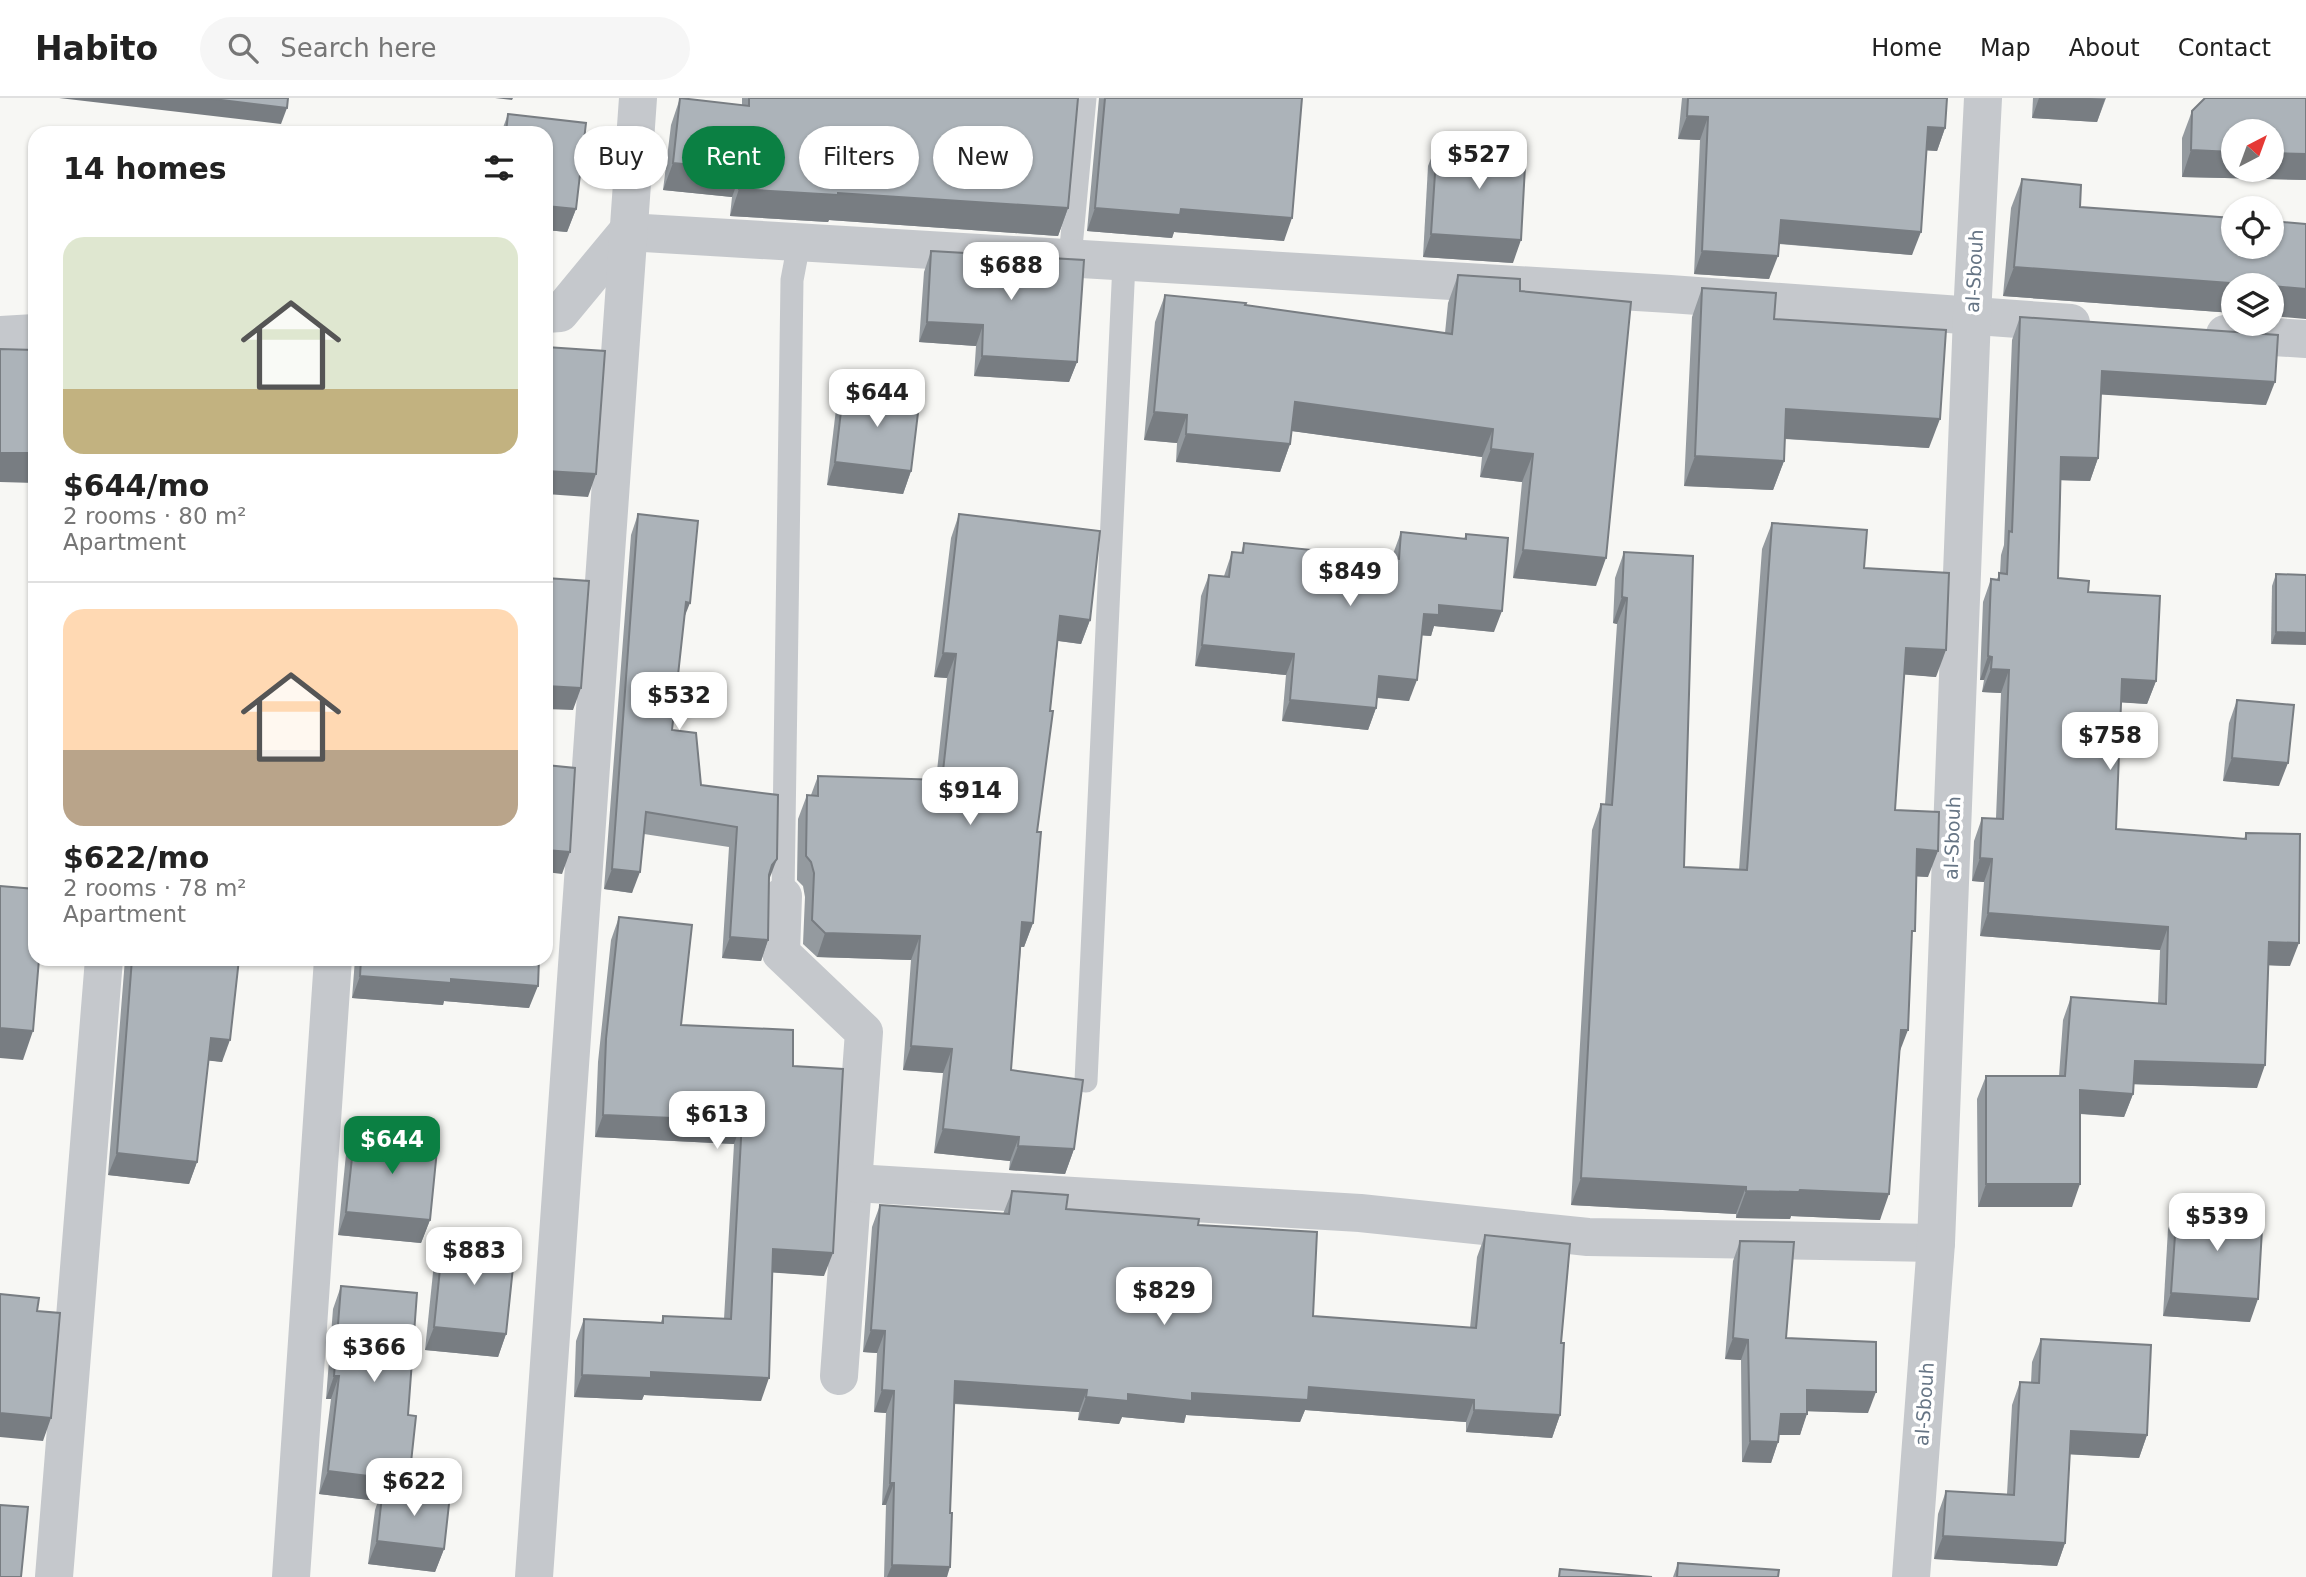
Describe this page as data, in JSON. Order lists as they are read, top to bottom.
{
  "streets": {
    "street": ["al-Sbouh"]
  },
  "north": "top right",
  "page": {
    "header": "Habito",
    "search": "Search here",
    "nav": [
      "Home",
      "Map",
      "About",
      "Contact"
    ],
    "chip": [
      "Buy",
      "Rent",
      "Filters",
      "New"
    ],
    "heading": "14 homes",
    "price": [
      "$527",
      "$688",
      "$644",
      "$849",
      "$532",
      "$758",
      "$914",
      "$613",
      "$644",
      "$539",
      "$883",
      "$829",
      "$366",
      "$622"
    ],
    "list": [
      {
        "name": "$644/mo",
        "note": "2 rooms · 80 m² · Apartment"
      },
      {
        "name": "$622/mo",
        "note": "2 rooms · 78 m² · Apartment"
      }
    ]
  }
}
